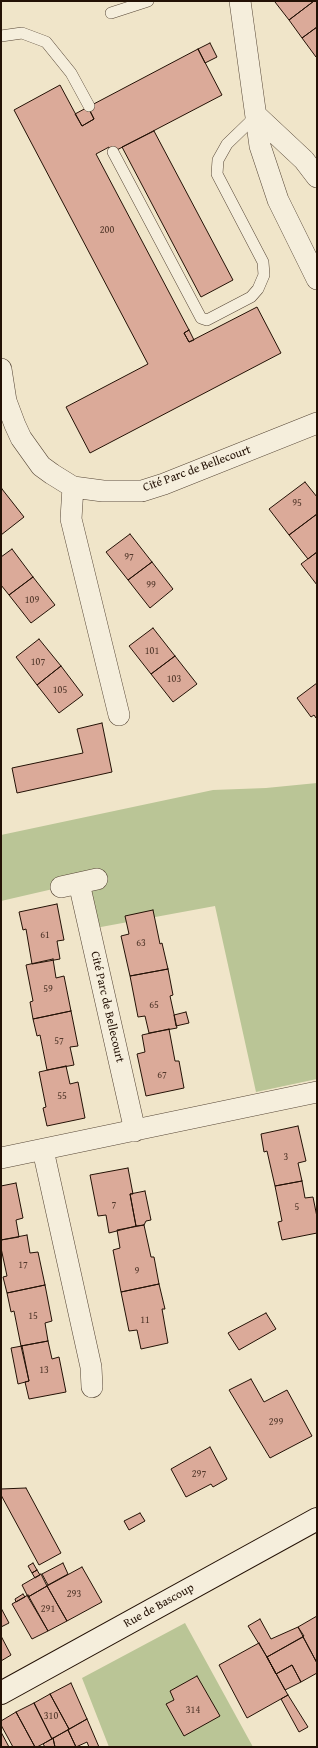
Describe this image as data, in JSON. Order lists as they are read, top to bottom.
{
  "streets": {
    "main road": ["Rue de Bascoup"],
    "street": ["Cité Parc de Bellecourt"]
  },
  "house_numbers": [
    "200",
    "95",
    "97",
    "99",
    "109",
    "101",
    "107",
    "103",
    "105",
    "61",
    "63",
    "59",
    "65",
    "57",
    "67",
    "55",
    "3",
    "7",
    "5",
    "17",
    "9",
    "15",
    "11",
    "13",
    "299",
    "297",
    "293",
    "291",
    "314",
    "310"
  ]
}
